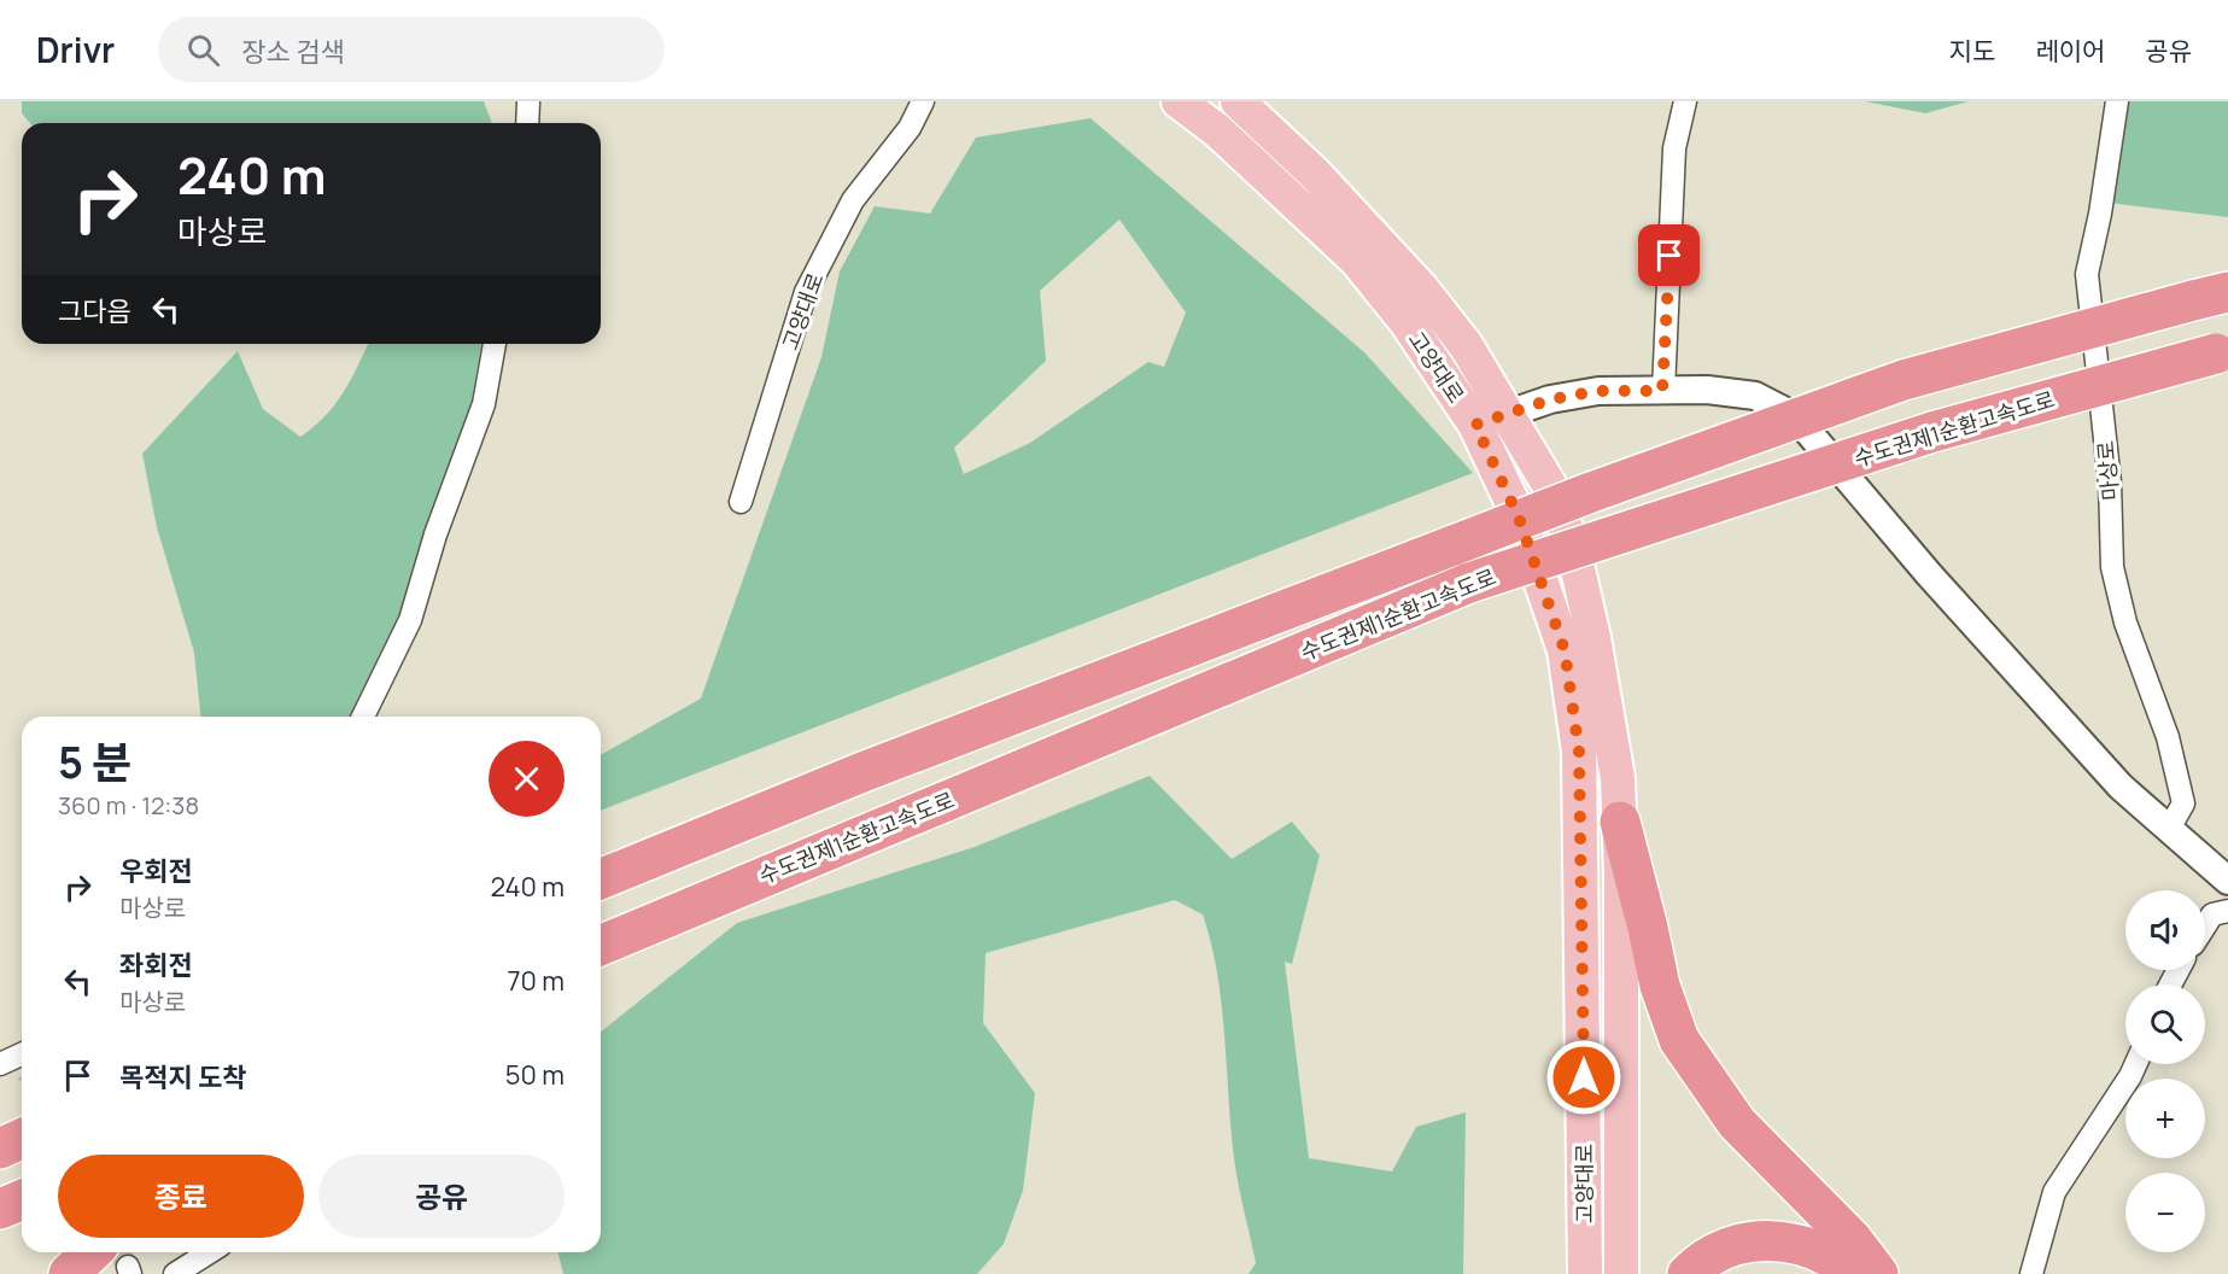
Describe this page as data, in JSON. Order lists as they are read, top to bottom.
{
  "streets": {
    "highway": ["수도권제1순환고속도로"],
    "main road": ["고양대로"],
    "street": ["마상로"]
  },
  "page": {
    "header": "Drivr",
    "search": "장소 검색",
    "nav": ["지도", "레이어", "공유"],
    "turn": ["240 m", "마상로"],
    "then": "그다음",
    "heading": ["5 분", "360 m · 12:38"],
    "list": [
      {
        "name": "우회전",
        "note": "마상로",
        "value": "240 m"
      },
      {
        "name": "좌회전",
        "note": "마상로",
        "value": "70 m"
      },
      {
        "name": "목적지 도착",
        "value": "50 m"
      }
    ],
    "map_buttons": ["+", "−"],
    "buttons": ["종료", "공유"]
  }
}
